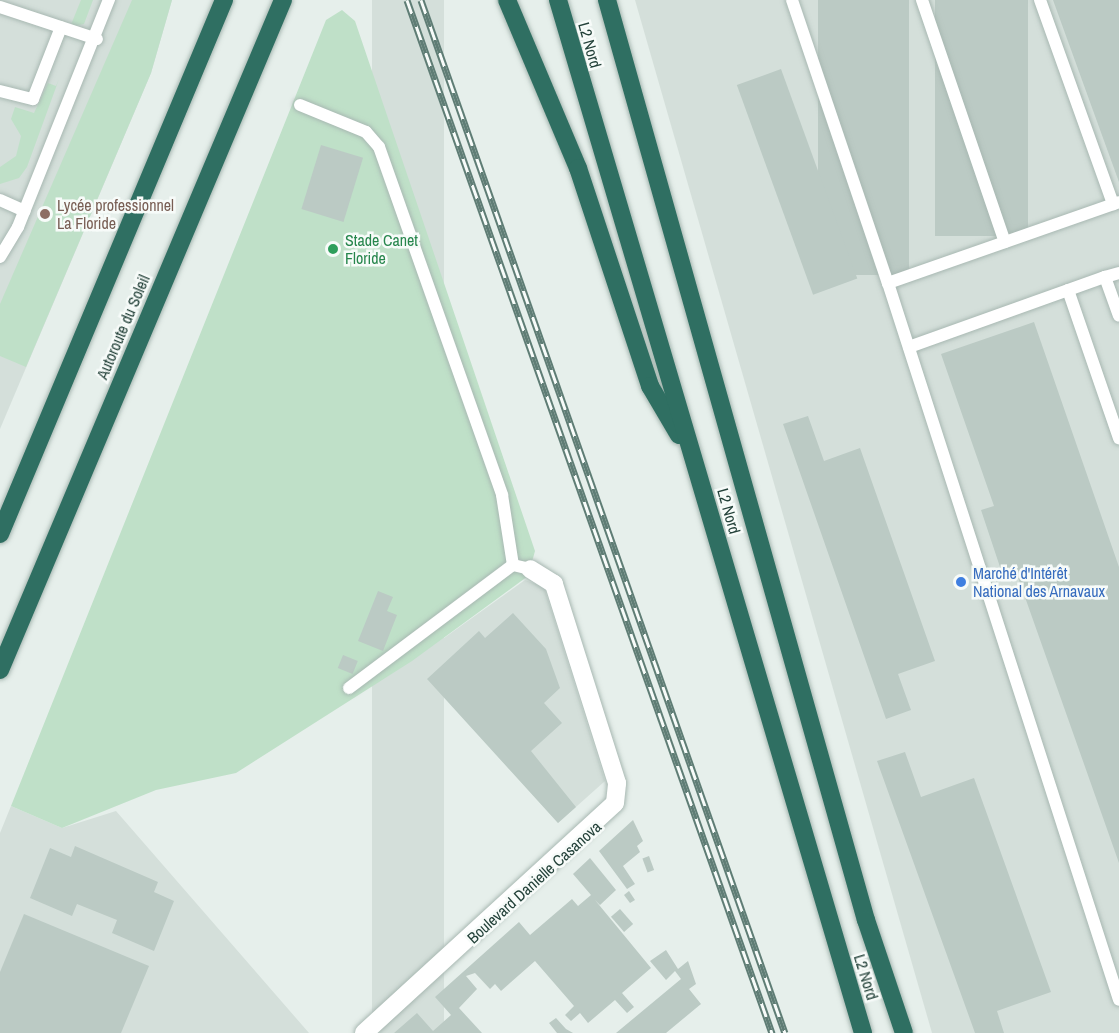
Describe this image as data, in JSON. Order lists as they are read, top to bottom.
{
  "streets": {
    "highway": ["L2 Nord", "Autoroute du Soleil"],
    "street": ["Boulevard Danielle Casanova"]
  },
  "places": ["Lycée professionnel La Floride", "Stade Canet Floride", "Marché d'Intérêt National des Arnavaux"]
}
